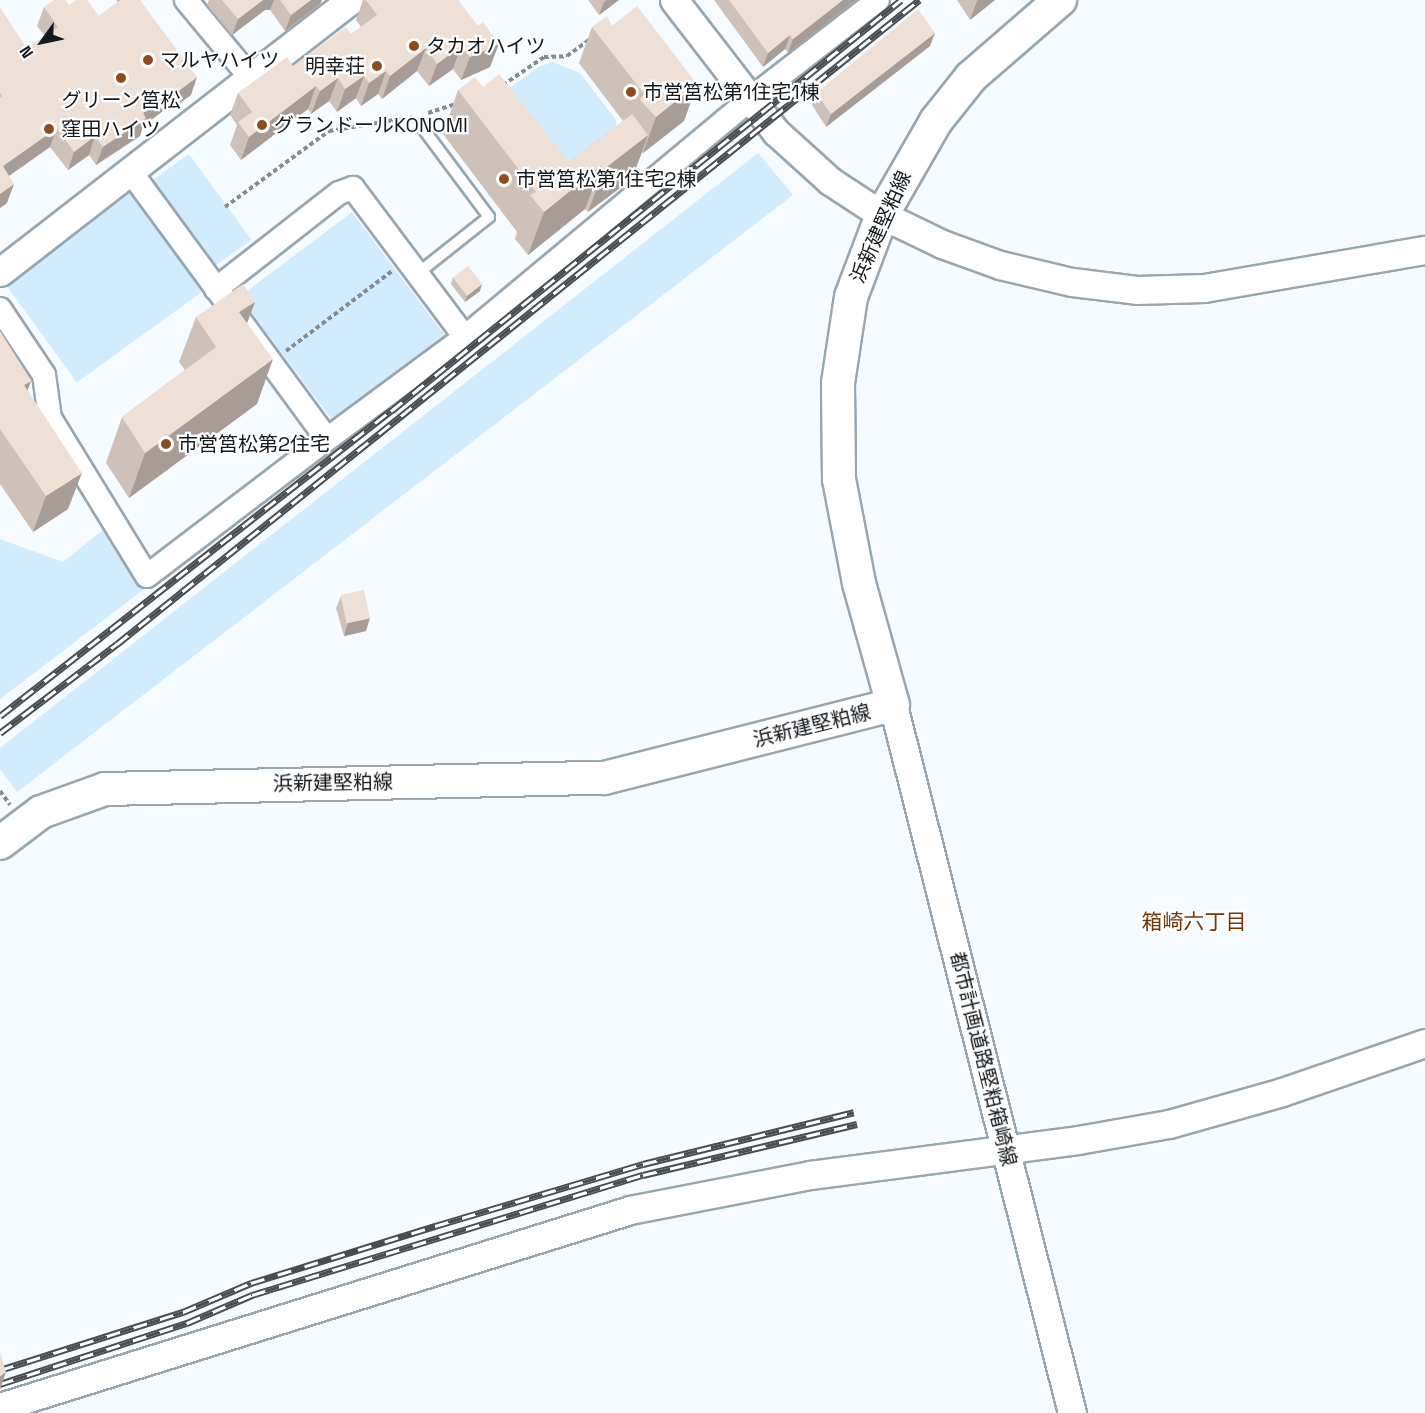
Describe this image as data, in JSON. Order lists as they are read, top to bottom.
{
  "streets": {
    "main road": ["浜新建堅粕線"],
    "street": ["都市計画道路堅粕箱崎線"]
  },
  "crossings": [
    ["浜新建堅粕線", "都市計画道路堅粕箱崎線"]
  ],
  "districts": ["箱崎六丁目"],
  "places": [
    "タカオハイツ",
    "マルヤハイツ",
    "明幸荘",
    "グリーン筥松",
    "市営筥松第1住宅1棟",
    "グランドールKONOMI",
    "窪田ハイツ",
    "市営筥松第1住宅2棟",
    "市営筥松第2住宅"
  ],
  "north": "bottom left"
}
